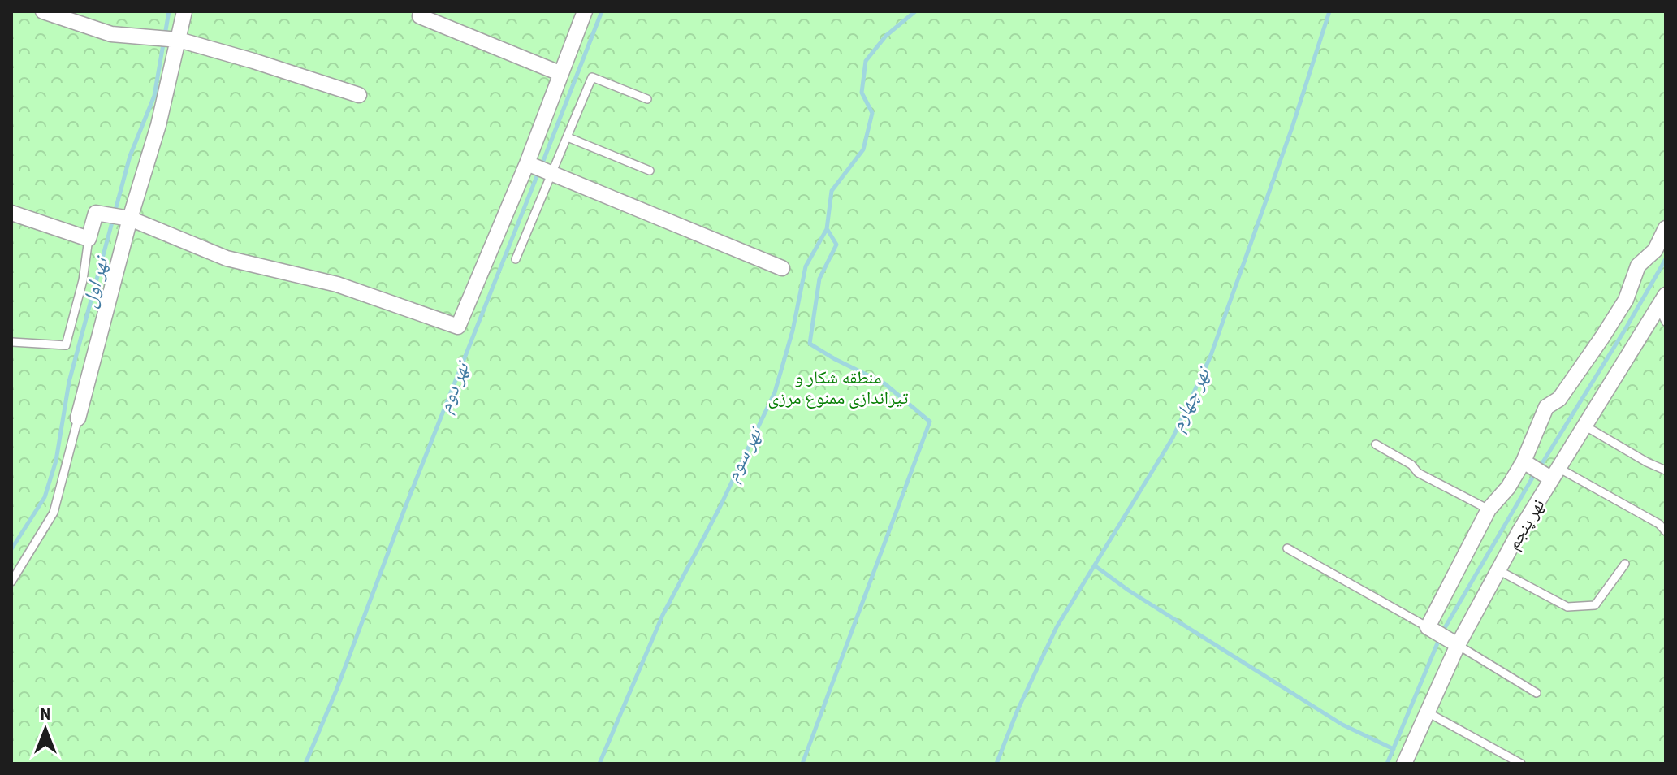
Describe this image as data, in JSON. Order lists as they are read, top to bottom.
{
  "streets": {
    "street": ["نهر پنجم"]
  },
  "water": [
    "نهر اول",
    "نهر دوم",
    "نهر چهارم",
    "نهر سوم"
  ],
  "parks": ["منطقه شکار و تیراندازی ممنوع مرزی"],
  "north": "top"
}
